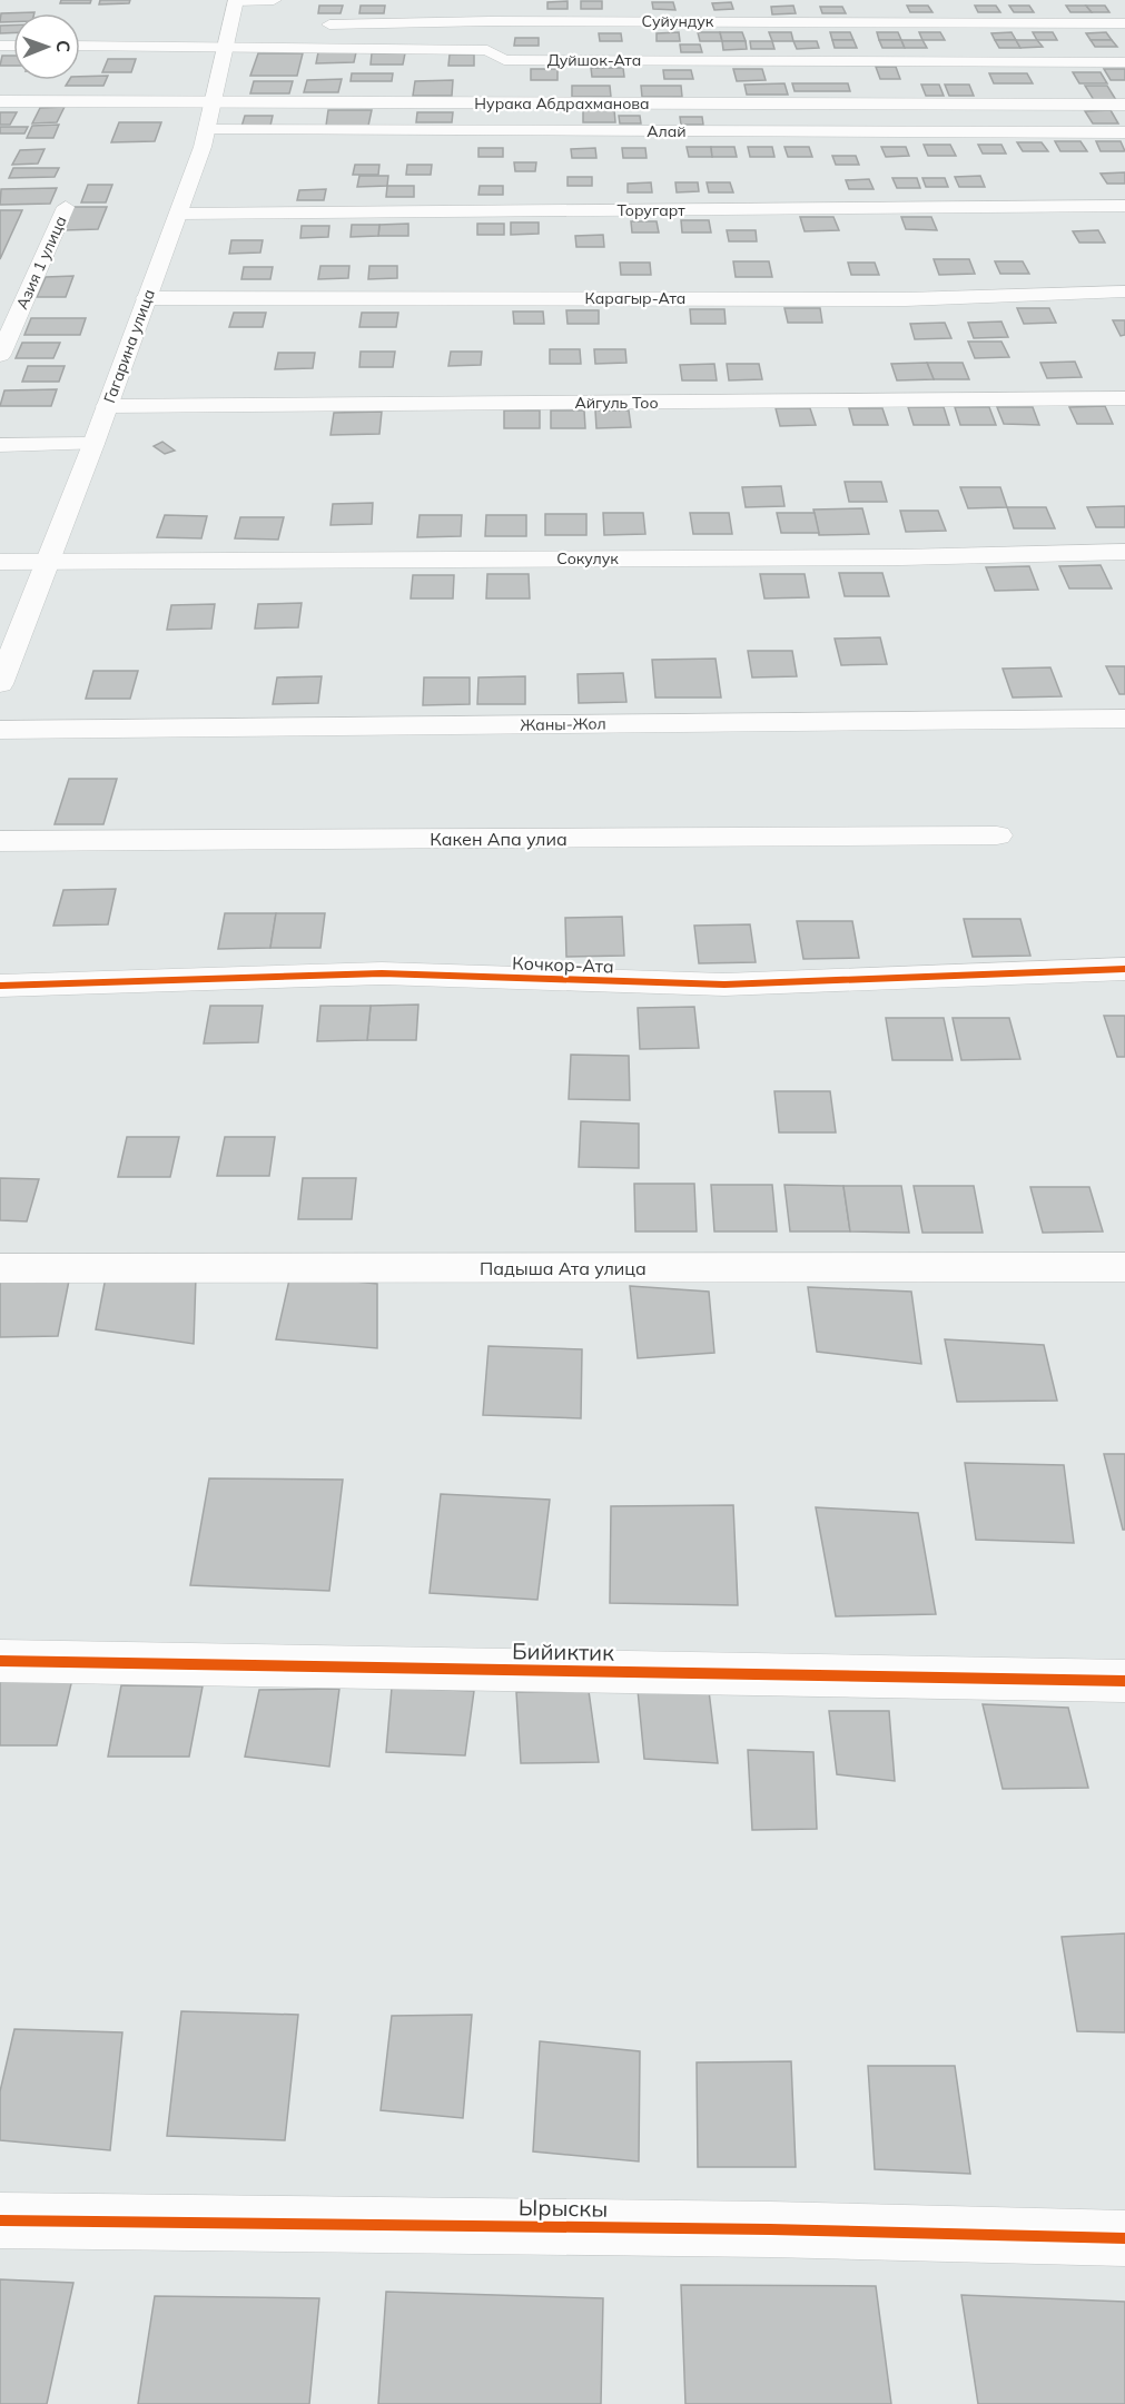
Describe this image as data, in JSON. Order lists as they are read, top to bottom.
{
  "streets": {
    "street": [
      "Суйундук",
      "Дуйшок-Ата",
      "Нурака Абдрахманова",
      "Алай",
      "Торугарт",
      "Азия 1 улица",
      "Карагыр-Ата",
      "Гагарина улица",
      "Айгуль Тоо",
      "Сокулук",
      "Жаны-Жол",
      "Какен Апа улиа",
      "Кочкор-Ата",
      "Падыша Ата улица",
      "Бийиктик",
      "Ырыскы"
    ]
  },
  "crossings": [
    ["Дуйшок-Ата", "Гагарина улица"],
    ["Нурака Абдрахманова", "Гагарина улица"],
    ["Алай", "Гагарина улица"],
    ["Торугарт", "Гагарина улица"],
    ["Карагыр-Ата", "Гагарина улица"],
    ["Гагарина улица", "Айгуль Тоо"],
    ["Гагарина улица", "Сокулук"]
  ],
  "north": "right"
}
